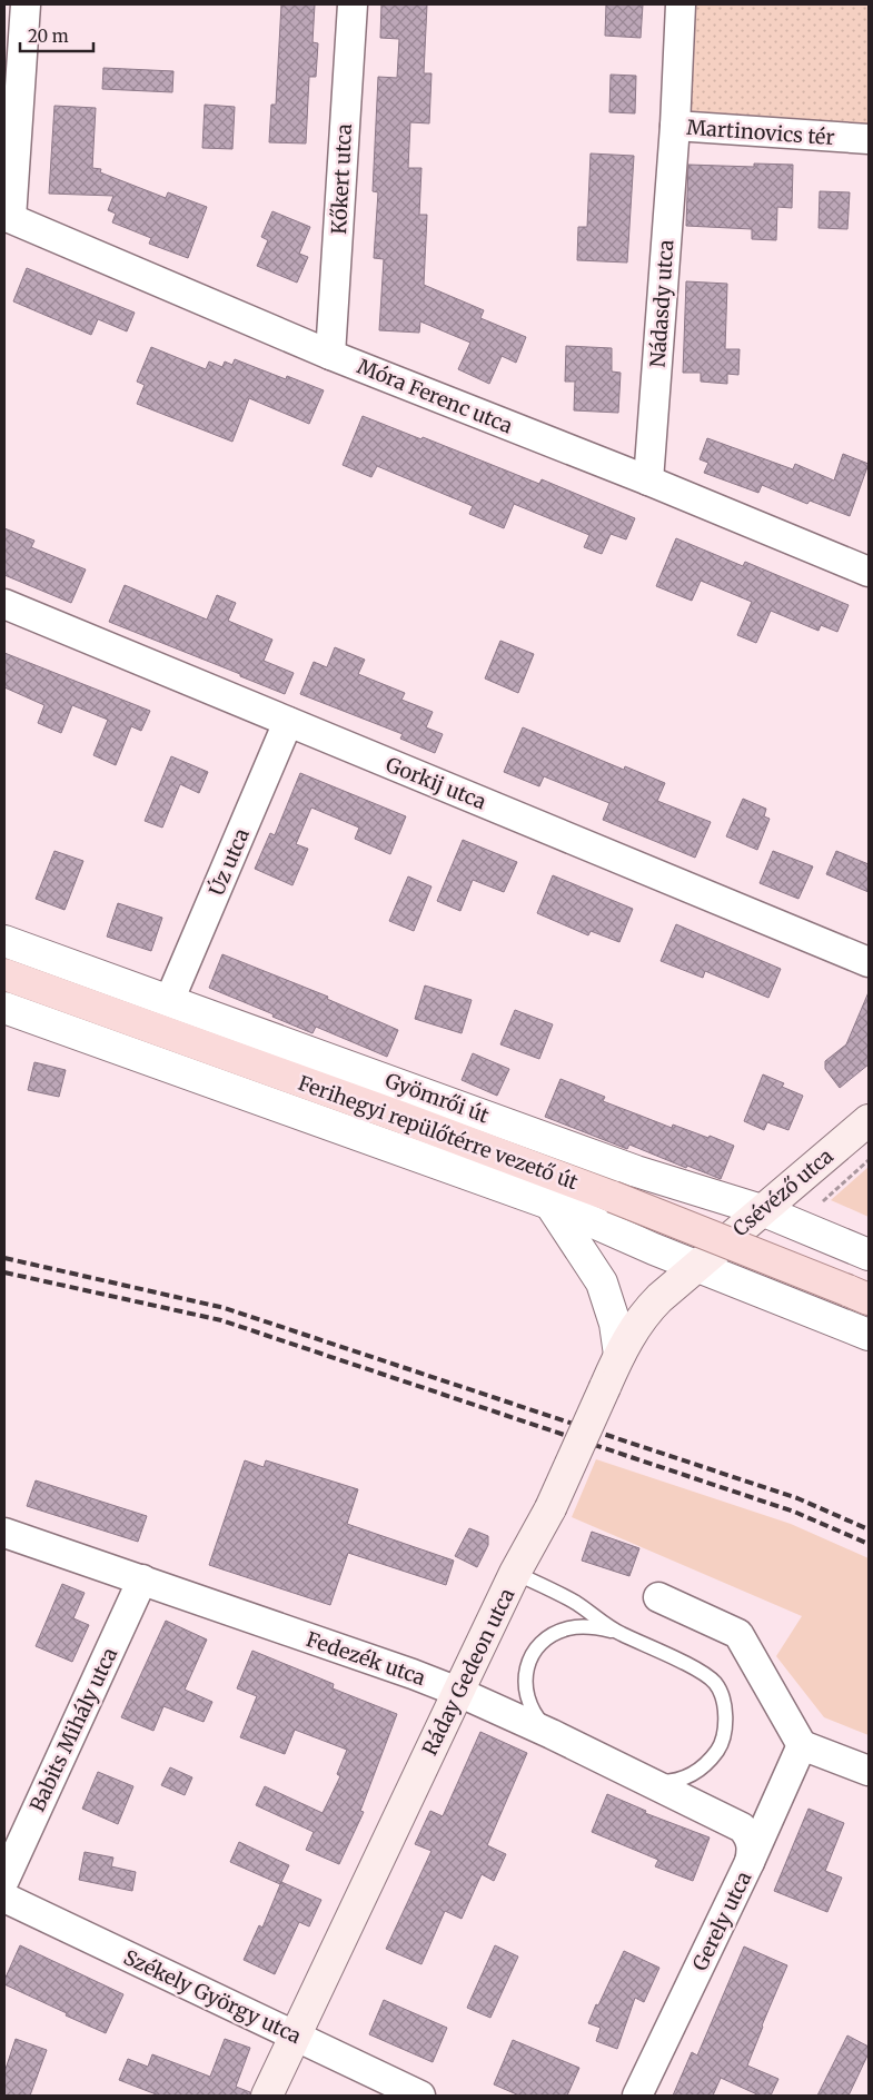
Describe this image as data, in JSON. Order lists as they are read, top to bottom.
{
  "streets": {
    "main road": ["Ferihegyi repülőtérre vezető út", "Csévéző utca", "Ráday Gedeon utca"],
    "street": [
      "Martinovics tér",
      "Kőkert utca",
      "Nádasdy utca",
      "Móra Ferenc utca",
      "Gorkij utca",
      "Úz utca",
      "Gyömrői út",
      "Fedezék utca",
      "Babits Mihály utca",
      "Gerely utca",
      "Székely György utca"
    ]
  },
  "crossings": [
    ["Martinovics tér", "Nádasdy utca"],
    ["Kőkert utca", "Móra Ferenc utca"],
    ["Nádasdy utca", "Móra Ferenc utca"],
    ["Gorkij utca", "Úz utca"],
    ["Úz utca", "Gyömrői út"],
    ["Gyömrői út", "Csévéző utca"],
    ["Csévéző utca", "Ráday Gedeon utca"],
    ["Fedezék utca", "Ráday Gedeon utca"],
    ["Fedezék utca", "Babits Mihály utca"],
    ["Fedezék utca", "Gerely utca"],
    ["Ráday Gedeon utca", "Székely György utca"]
  ],
  "scale_bar": "20 m"
}
